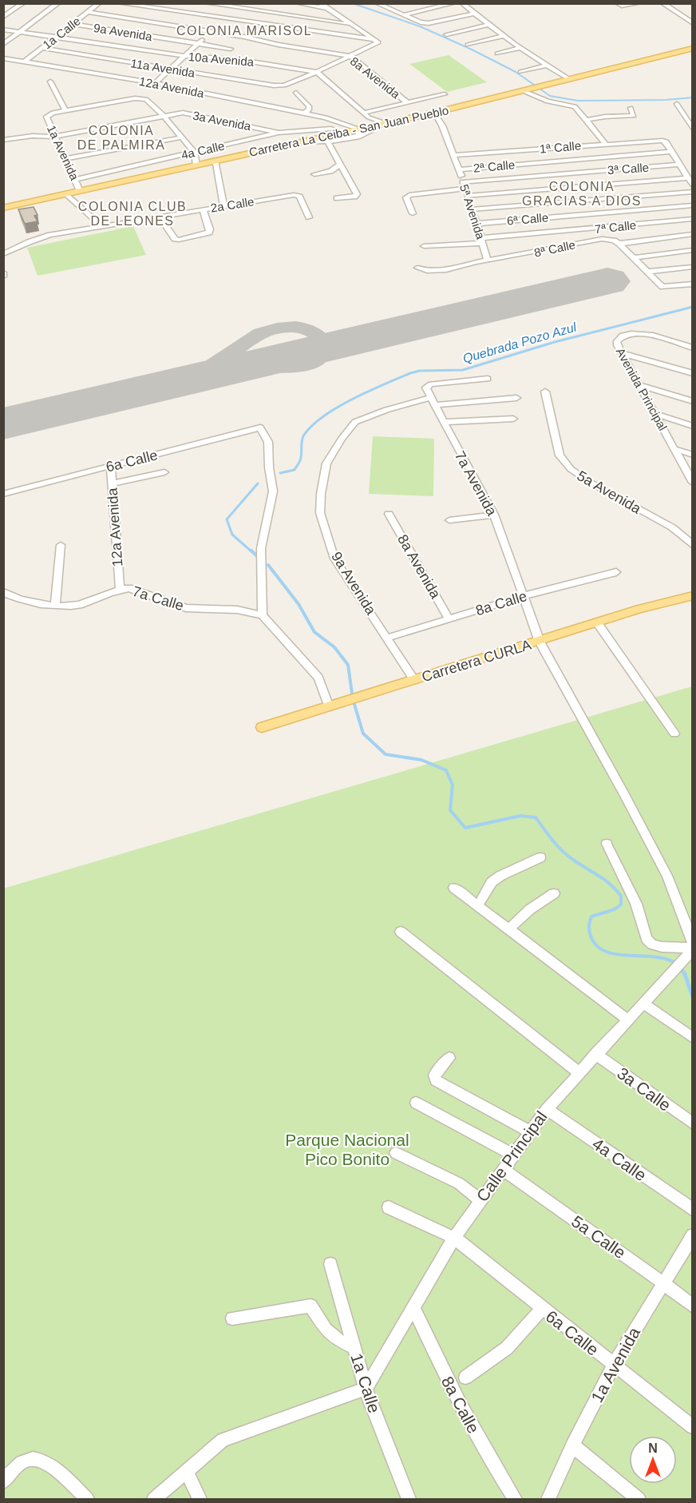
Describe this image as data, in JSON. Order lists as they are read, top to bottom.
{
  "streets": {
    "main road": ["Carretera La Ceiba - San Juan Pueblo", "Carretera CURLA"],
    "street": [
      "9a Avenida",
      "1a Calle",
      "10a Avenida",
      "11a Avenida",
      "8a Avenida",
      "12a Avenida",
      "3a Avenida",
      "1ª Calle",
      "4a Calle",
      "1a Avenida",
      "2ª Calle",
      "3ª Calle",
      "2a Calle",
      "5ª Avenida",
      "6ª Calle",
      "7ª Calle",
      "8ª Calle",
      "Avenida Principal",
      "6a Calle",
      "7a Avenida",
      "5a Avenida",
      "7a Calle",
      "8a Calle",
      "3a Calle",
      "Calle Principal",
      "5a Calle"
    ]
  },
  "crossings": [
    ["9a Avenida", "1a Calle"],
    ["9a Avenida", "7a Avenida"],
    ["9a Avenida", "8a Calle"],
    ["9a Avenida", "Carretera CURLA"],
    ["1a Calle", "10a Avenida"],
    ["1a Calle", "11a Avenida"],
    ["1a Calle", "8a Avenida"],
    ["1a Calle", "12a Avenida"],
    ["1a Calle", "Calle Principal"],
    ["10a Avenida", "11a Avenida"],
    ["8a Avenida", "8a Calle"],
    ["12a Avenida", "Carretera La Ceiba - San Juan Pueblo"],
    ["12a Avenida", "4a Calle"],
    ["12a Avenida", "6a Calle"],
    ["12a Avenida", "7a Calle"],
    ["3a Avenida", "4a Calle"],
    ["Carretera La Ceiba - San Juan Pueblo", "4a Calle"],
    ["Carretera La Ceiba - San Juan Pueblo", "1a Avenida"],
    ["Carretera La Ceiba - San Juan Pueblo", "5ª Avenida"],
    ["1ª Calle", "2ª Calle"],
    ["1ª Calle", "5ª Avenida"],
    ["4a Calle", "1a Avenida"],
    ["4a Calle", "Calle Principal"],
    ["1a Avenida", "6a Calle"],
    ["1a Avenida", "5a Calle"],
    ["2ª Calle", "5ª Avenida"],
    ["3ª Calle", "5ª Avenida"],
    ["5ª Avenida", "6ª Calle"],
    ["5ª Avenida", "7ª Calle"],
    ["5ª Avenida", "8ª Calle"],
    ["6a Calle", "7a Calle"],
    ["6a Calle", "Calle Principal"],
    ["7a Avenida", "8a Calle"],
    ["7a Avenida", "Carretera CURLA"],
    ["8a Calle", "Calle Principal"],
    ["3a Calle", "Calle Principal"],
    ["Calle Principal", "5a Calle"]
  ],
  "districts": [
    "COLONIA MARISOL",
    "COLONIA DE PALMIRA",
    "COLONIA GRACIAS A DIOS",
    "COLONIA CLUB DE LEONES"
  ],
  "water": ["Quebrada Pozo Azul"],
  "parks": ["Parque Nacional Pico Bonito"],
  "north": "top"
}
